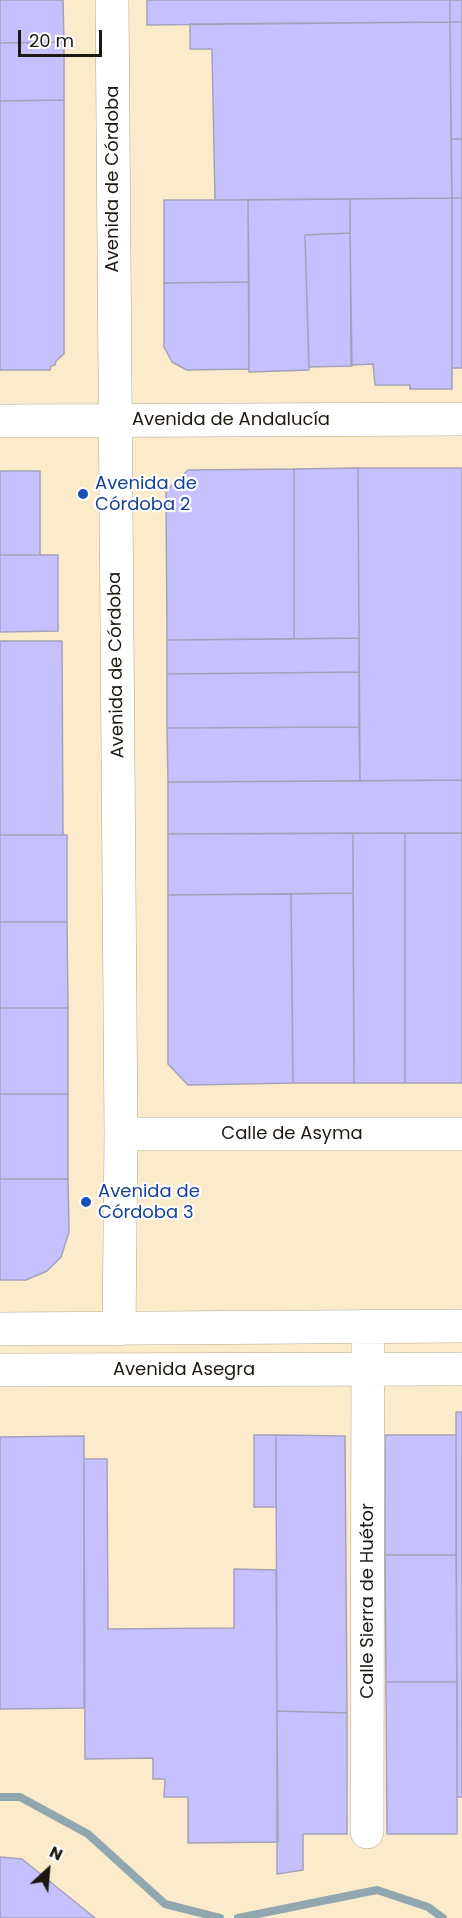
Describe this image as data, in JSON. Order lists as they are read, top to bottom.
{
  "streets": {
    "street": [
      "Avenida de Córdoba",
      "Avenida de Andalucía",
      "Calle de Asyma",
      "Avenida Asegra",
      "Calle Sierra de Huétor"
    ]
  },
  "crossings": [
    ["Avenida de Córdoba", "Avenida de Andalucía"],
    ["Avenida de Córdoba", "Calle de Asyma"],
    ["Avenida Asegra", "Calle Sierra de Huétor"]
  ],
  "places": ["Avenida de Córdoba 2", "Avenida de Córdoba 3"],
  "scale_bar": "20 m",
  "north": "top right"
}
